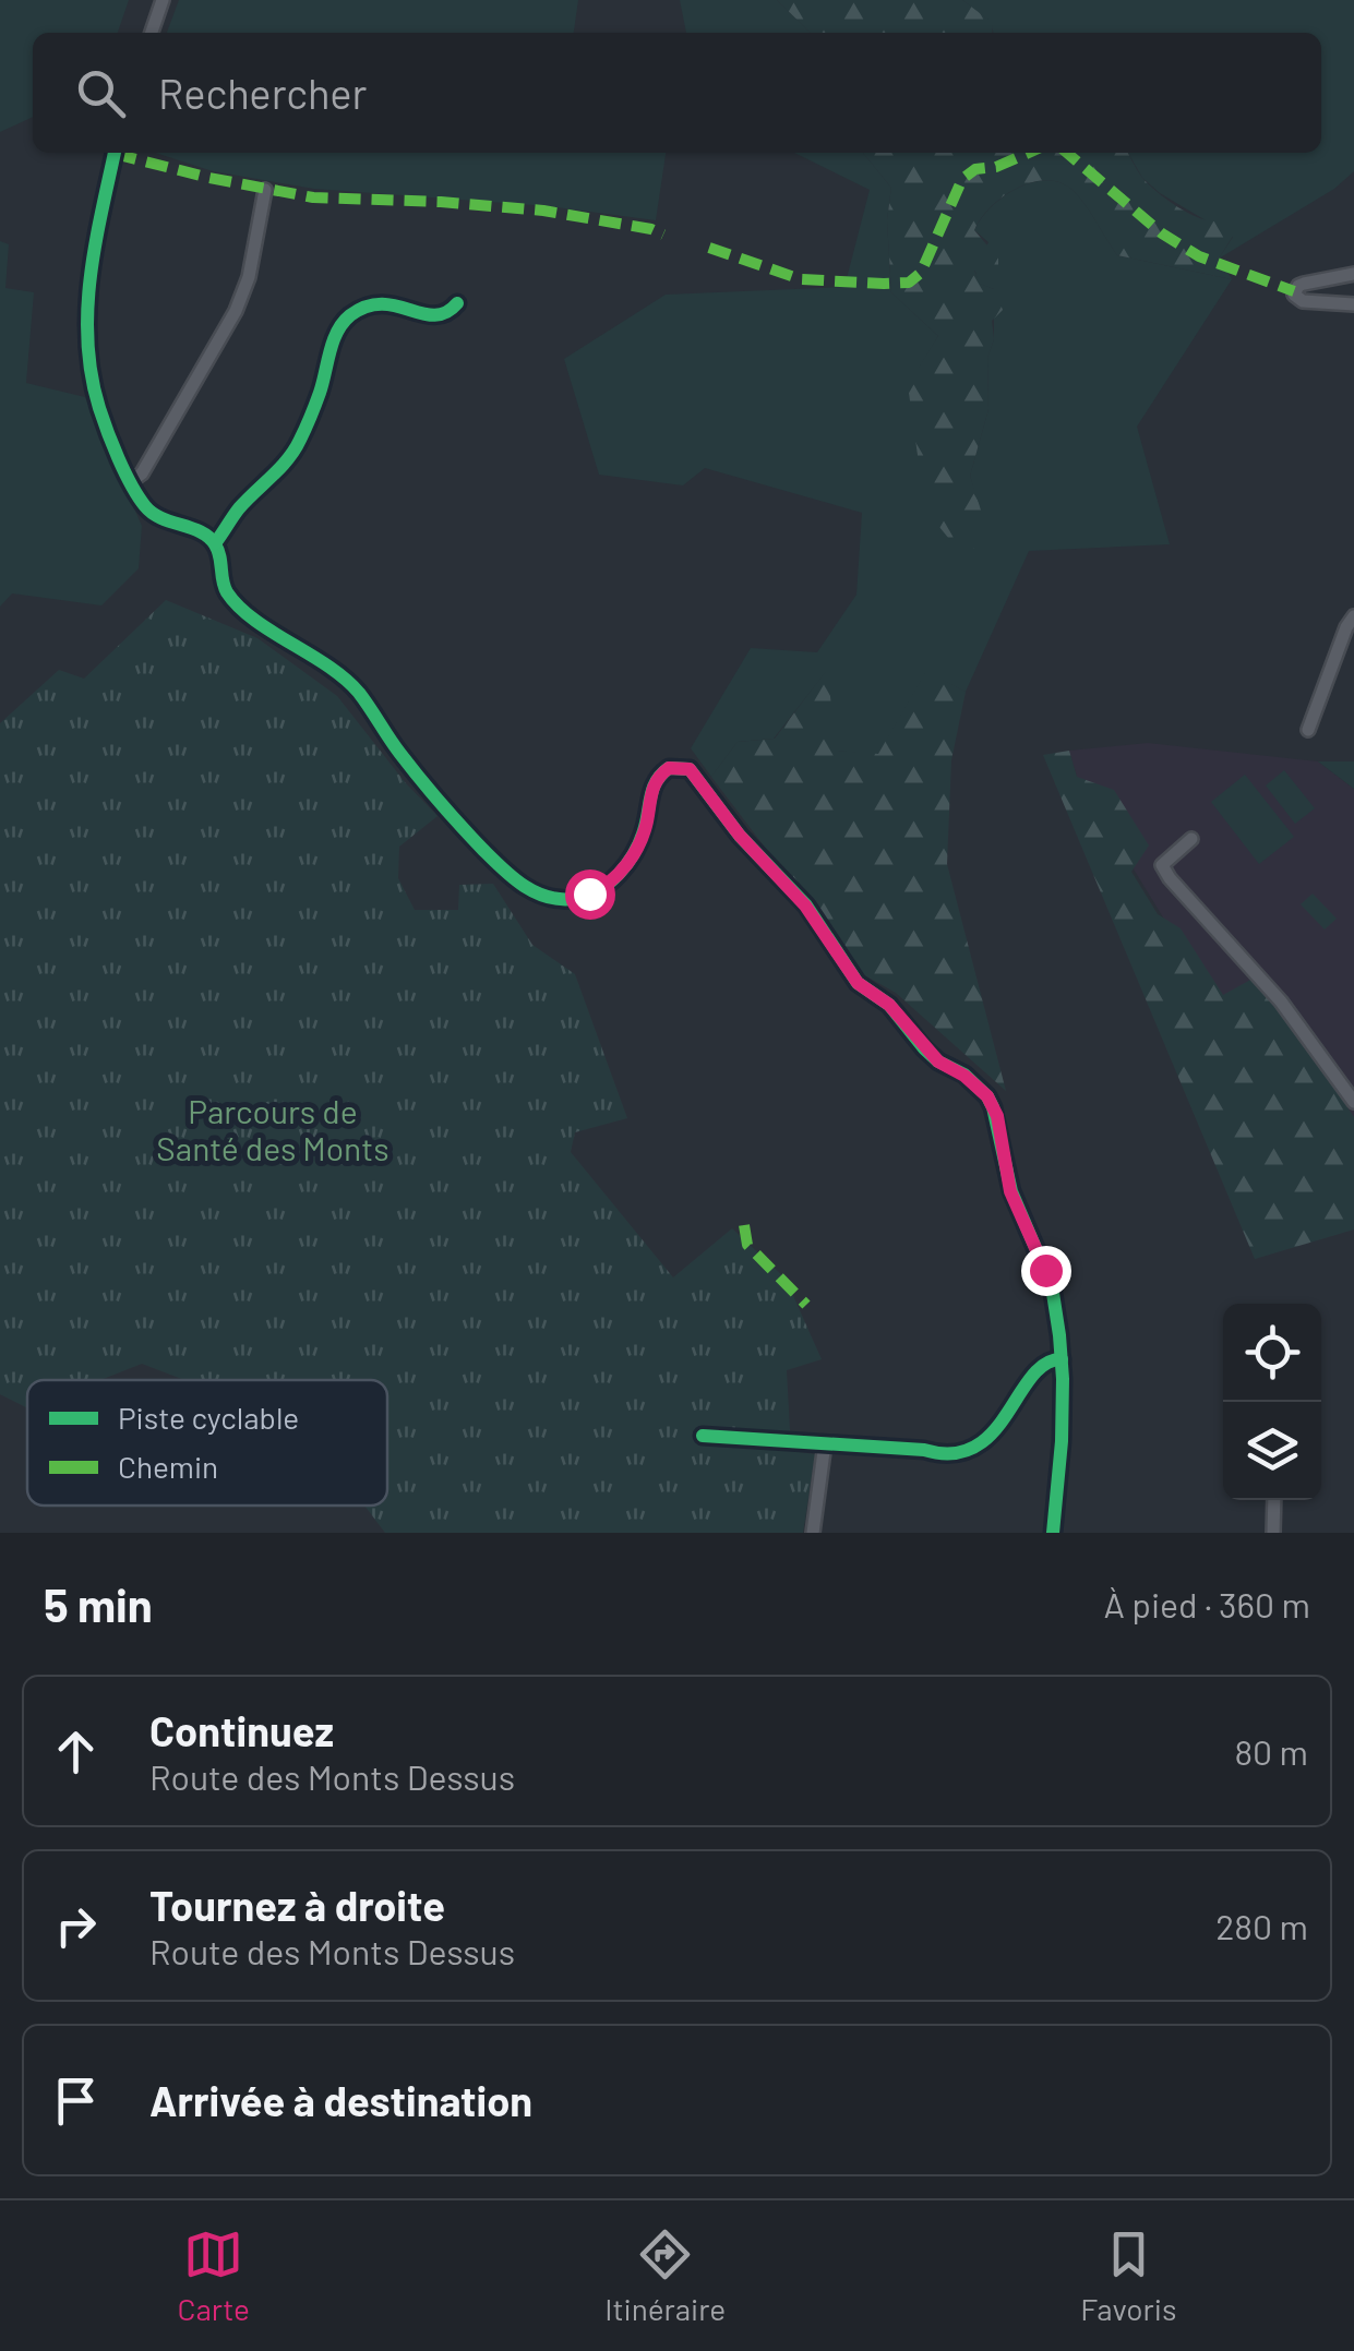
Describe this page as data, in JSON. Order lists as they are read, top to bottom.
{
  "parks": ["Parcours de Santé des Monts"],
  "legend": ["Piste cyclable", "Chemin"],
  "page": {
    "search": "Rechercher",
    "heading": ["5 min", "À pied · 360 m"],
    "list": [
      ["Continuez", "Route des Monts Dessus", "80 m"],
      ["Tournez à droite", "Route des Monts Dessus", "280 m"],
      "Arrivée à destination"
    ],
    "nav": ["Carte", "Itinéraire", "Favoris"]
  }
}
